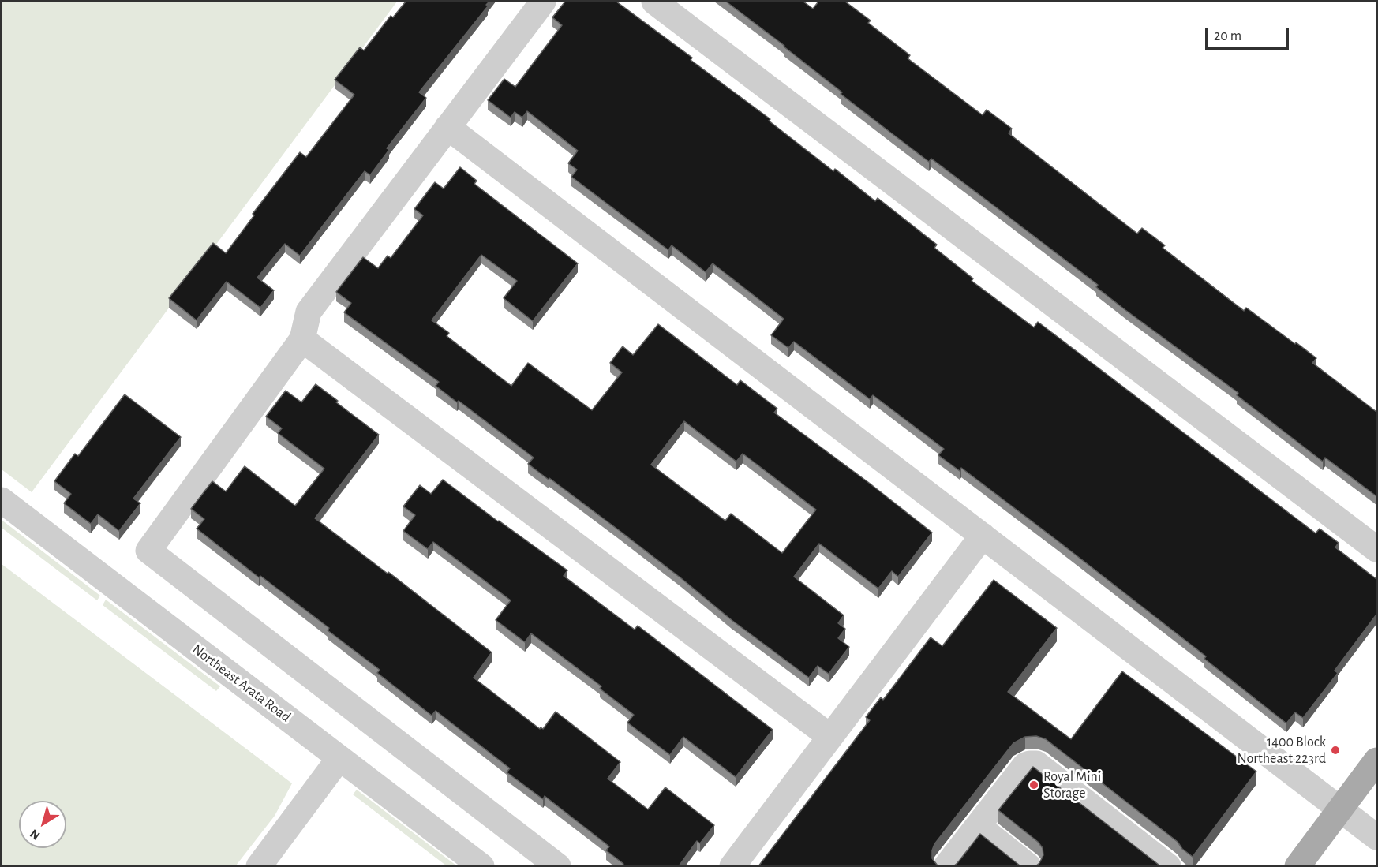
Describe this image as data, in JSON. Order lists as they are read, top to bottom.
{
  "streets": {
    "street": ["Northeast Arata Road"]
  },
  "places": ["1400 Block Northeast 223rd", "Royal Mini Storage"],
  "scale_bar": "20 m",
  "north": "bottom left"
}
